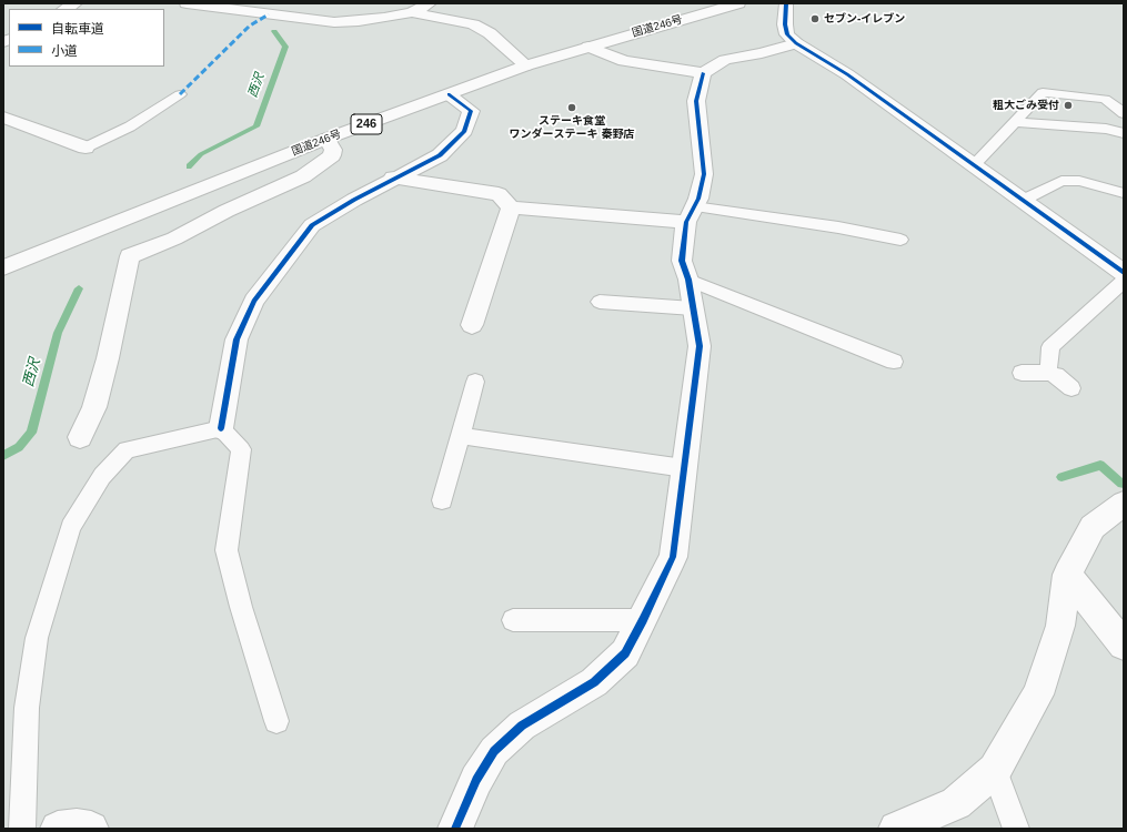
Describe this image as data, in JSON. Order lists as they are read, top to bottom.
{
  "streets": {
    "main road": ["国道246号", "246"]
  },
  "water": ["西沢"],
  "places": ["セブン-イレブン", "粗大ごみ受付", "ステーキ食堂 ワンダーステーキ 秦野店"],
  "legend": ["自転車道", "小道"]
}
